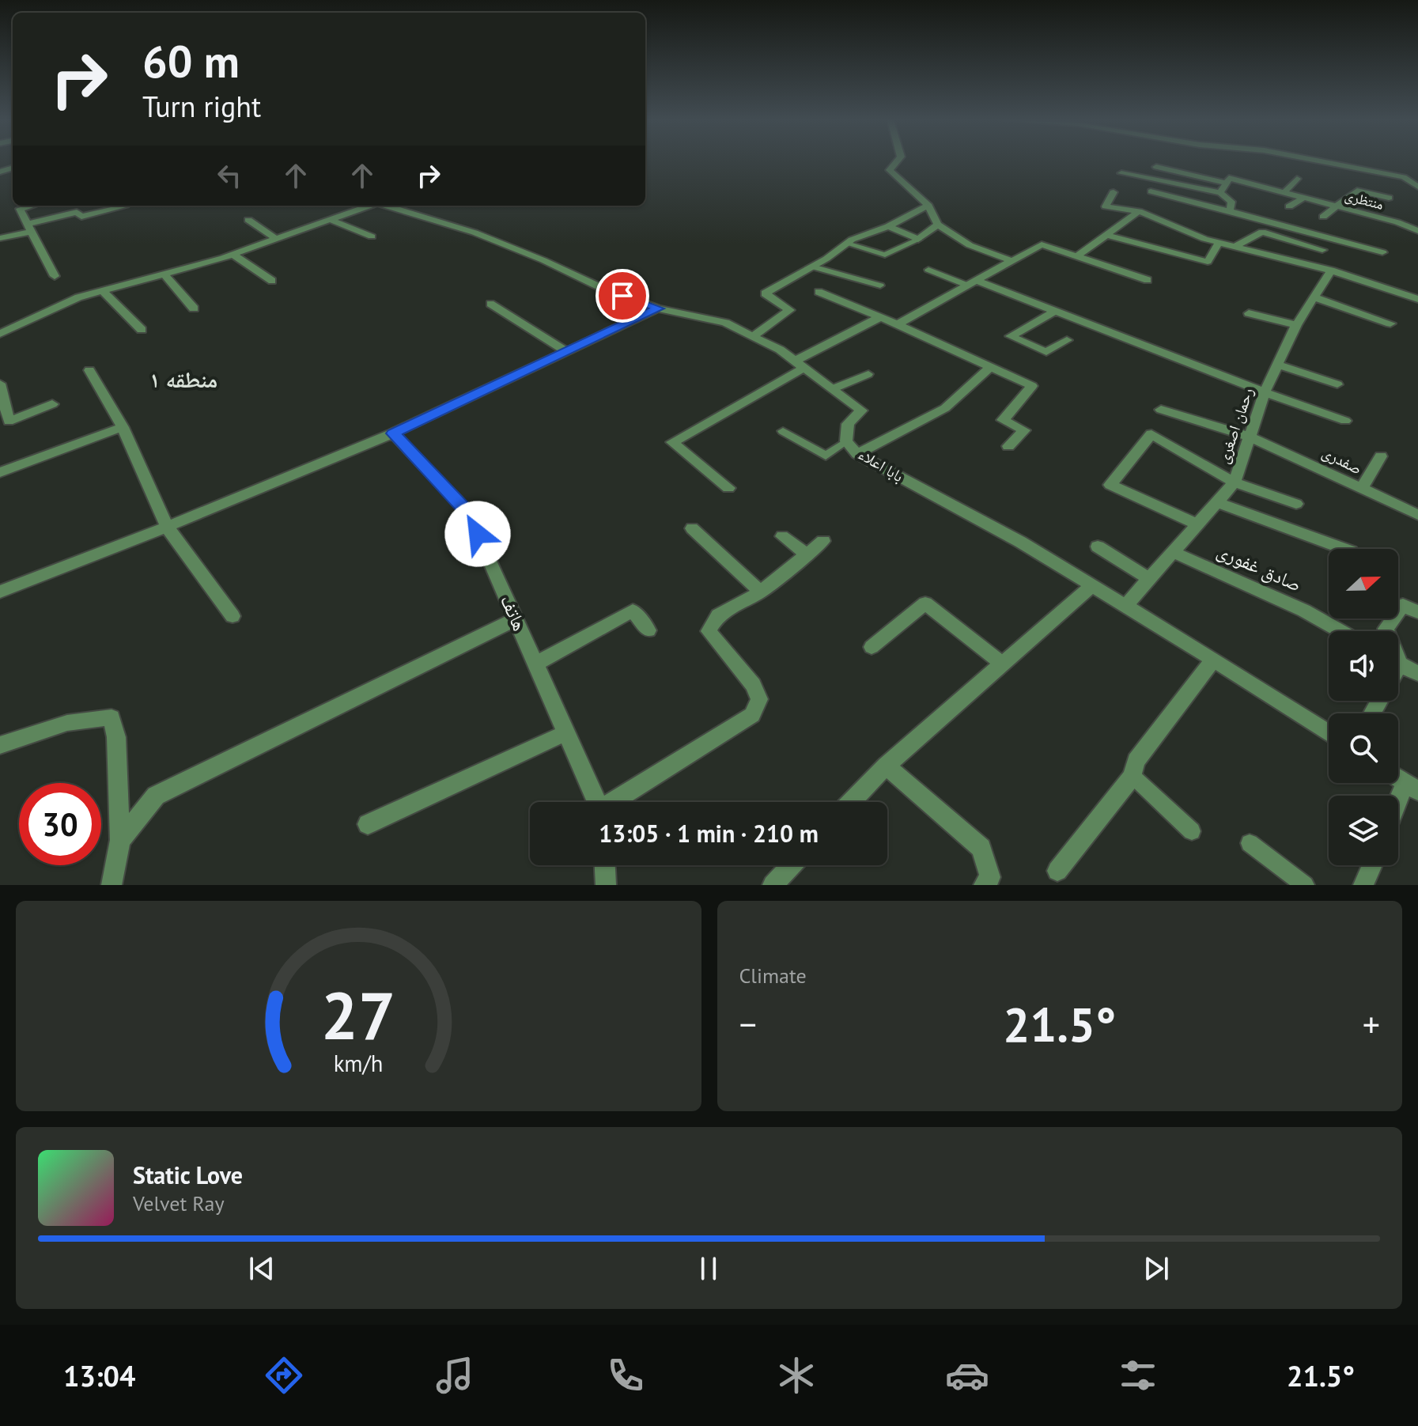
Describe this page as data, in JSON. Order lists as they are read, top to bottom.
{
  "streets": {
    "street": [
      "منتظری",
      "رحمان اصغری",
      "صفدری",
      "بابا اعلاء",
      "صادق غفوری",
      "هاتف"
    ]
  },
  "crossings": [
    ["رحمان اصغری", "صفدری"],
    ["رحمان اصغری", "بابا اعلاء"],
    ["رحمان اصغری", "صادق غفوری"]
  ],
  "districts": ["منطقه ۱"],
  "north": "right",
  "page": {
    "turn": ["60 m", "Turn right"],
    "limit": "30",
    "trip": "13:05 · 1 min · 210 m",
    "tile": "Climate",
    "heat": ["−", "21.5°", "+"],
    "song": ["Static Love", "Velvet Ray"],
    "tabs": ["13:04", "21.5°"],
    "gauge": ["27", "km/h"]
  }
}
